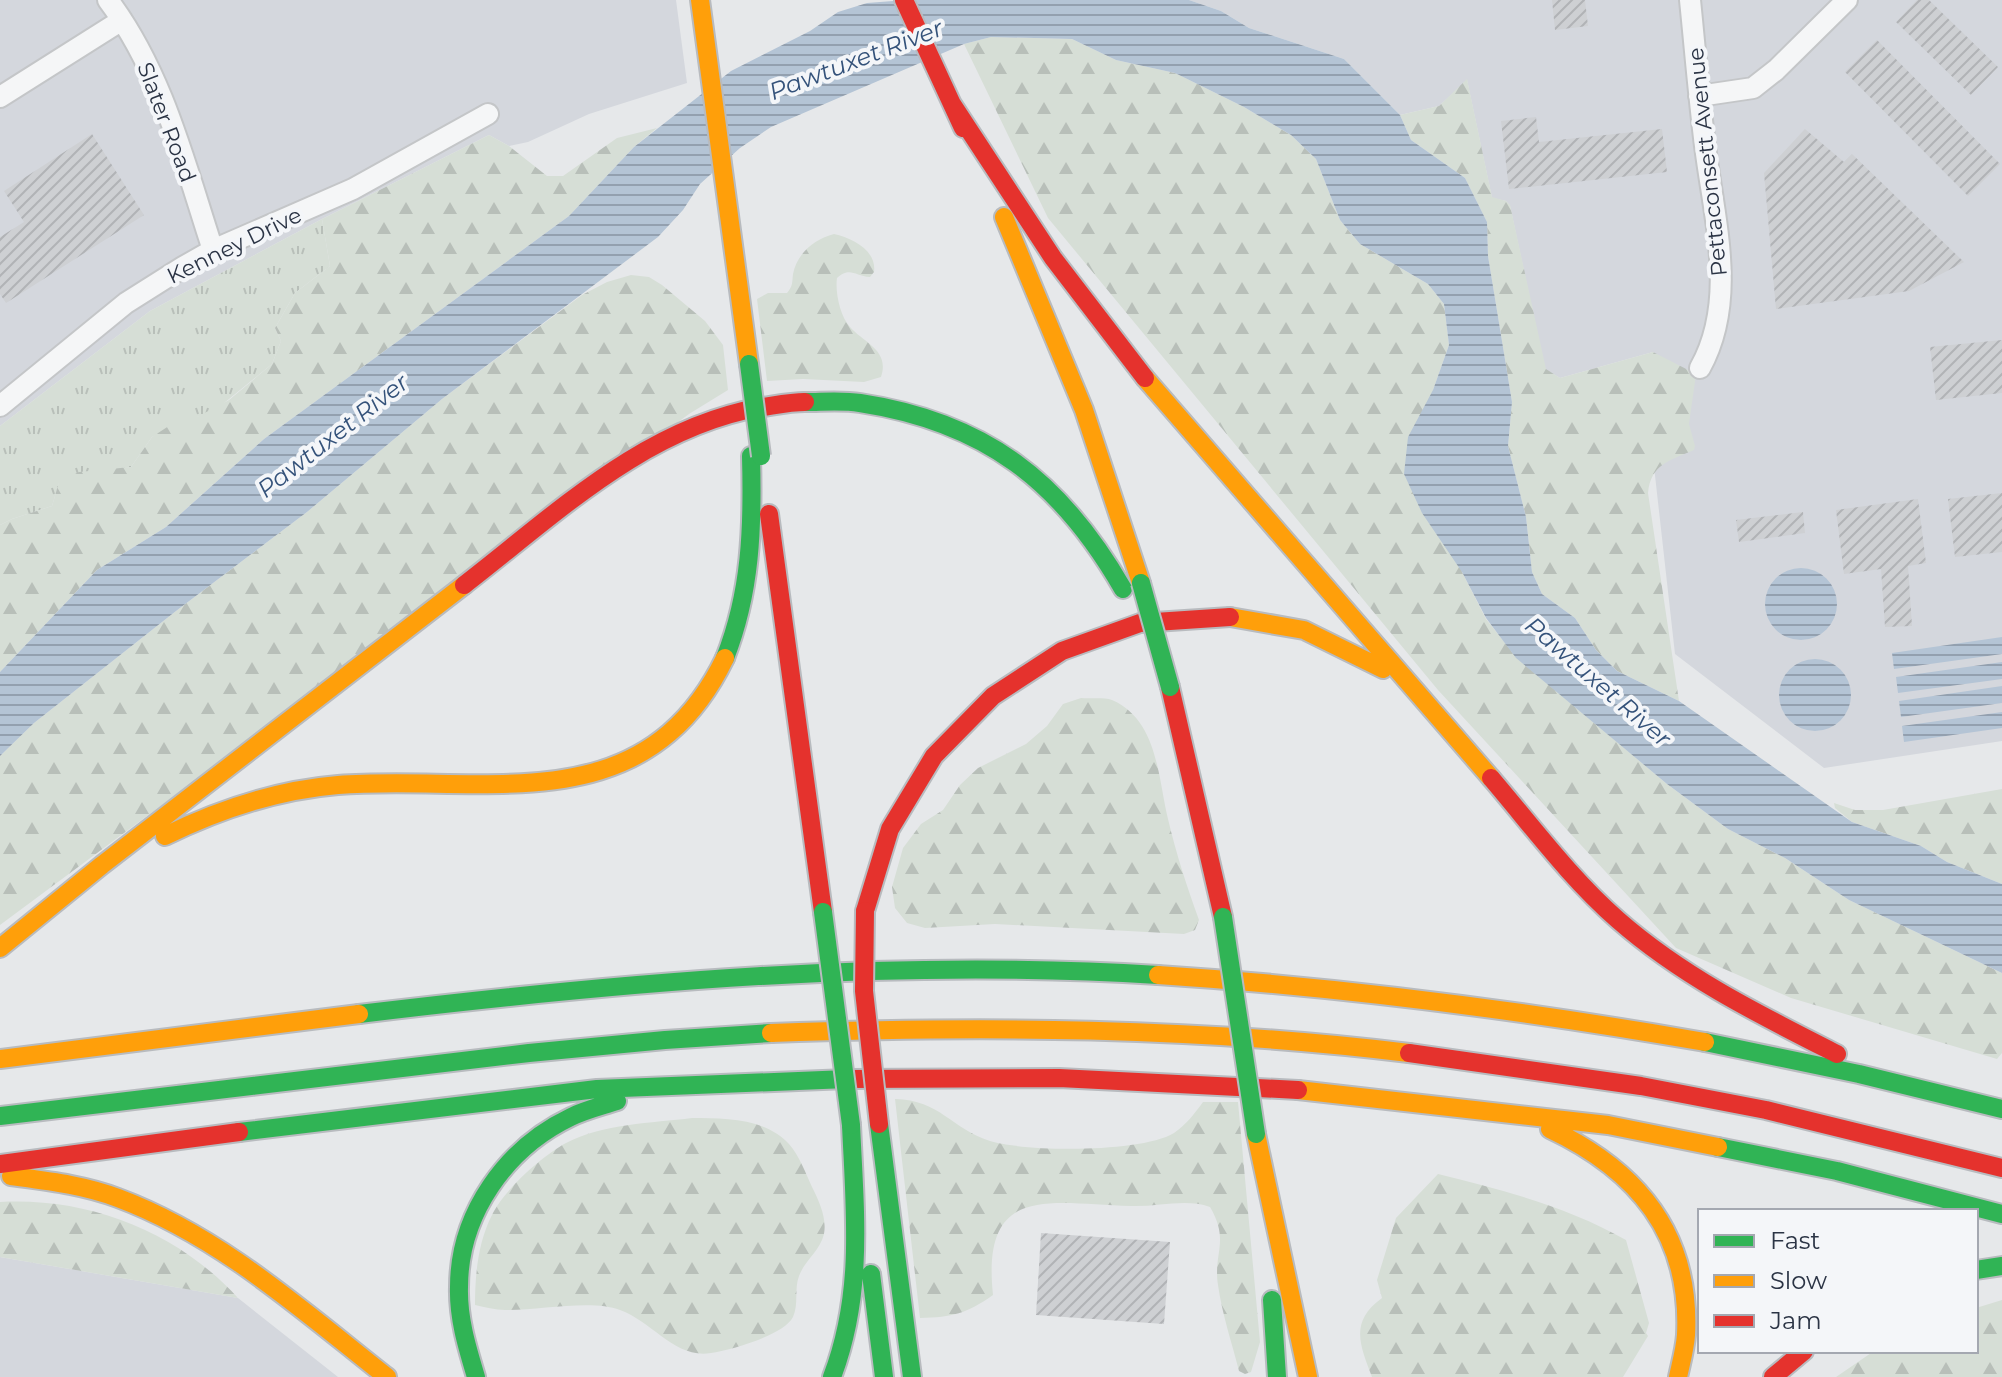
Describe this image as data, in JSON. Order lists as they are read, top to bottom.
{
  "streets": {
    "street": ["Slater Road", "Pettaconsett Avenue", "Kenney Drive"]
  },
  "crossings": [
    ["Slater Road", "Kenney Drive"]
  ],
  "water": ["Pawtuxet River"],
  "legend": ["Fast", "Slow", "Jam"]
}
